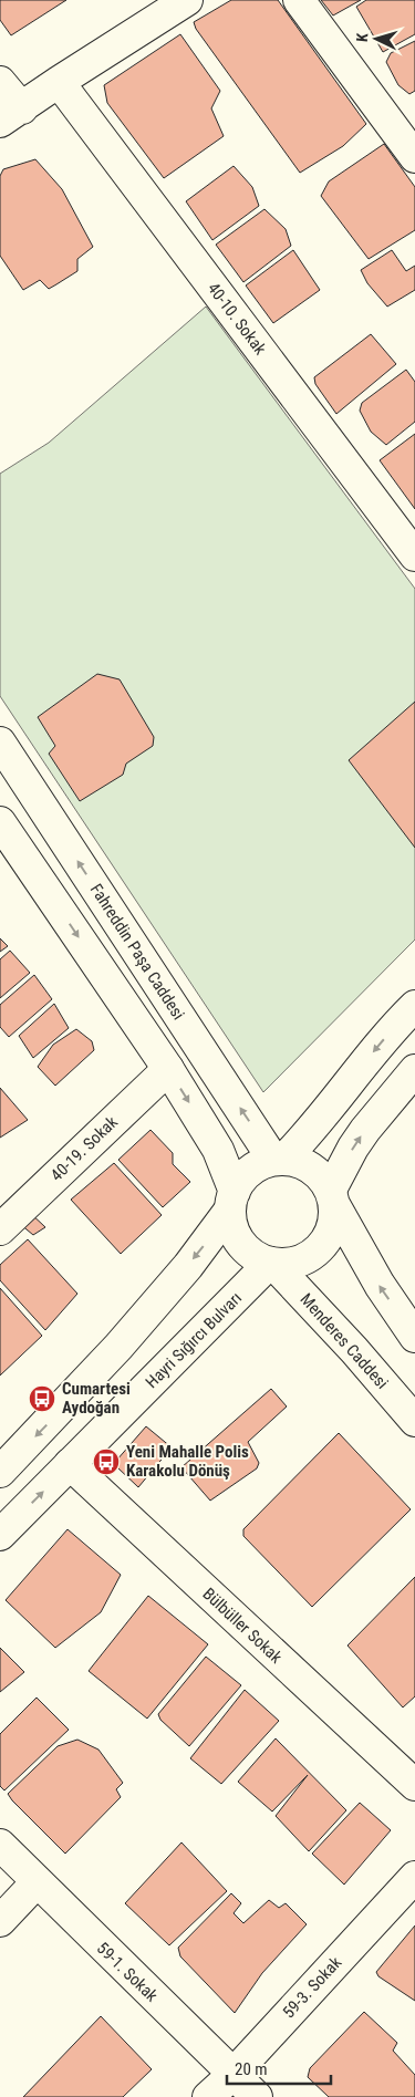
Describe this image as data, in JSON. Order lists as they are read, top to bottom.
{
  "streets": {
    "street": [
      "40-10. Sokak",
      "Fahreddin Paşa Caddesi",
      "40-19. Sokak",
      "Hayri Sığırcı Bulvarı",
      "Menderes Caddesi",
      "Bülbüller Sokak",
      "59-1. Sokak",
      "59-3. Sokak"
    ]
  },
  "crossings": [
    ["Fahreddin Paşa Caddesi", "Hayri Sığırcı Bulvarı"],
    ["Fahreddin Paşa Caddesi", "Menderes Caddesi"],
    ["Hayri Sığırcı Bulvarı", "Menderes Caddesi"],
    ["Hayri Sığırcı Bulvarı", "Bülbüller Sokak"],
    ["59-1. Sokak", "59-3. Sokak"]
  ],
  "places": {
    "bus stop": ["Cumartesi Aydoğan", "Yeni Mahalle Polis Karakolu Dönüş"]
  },
  "scale_bar": "20 m",
  "north": "left"
}
